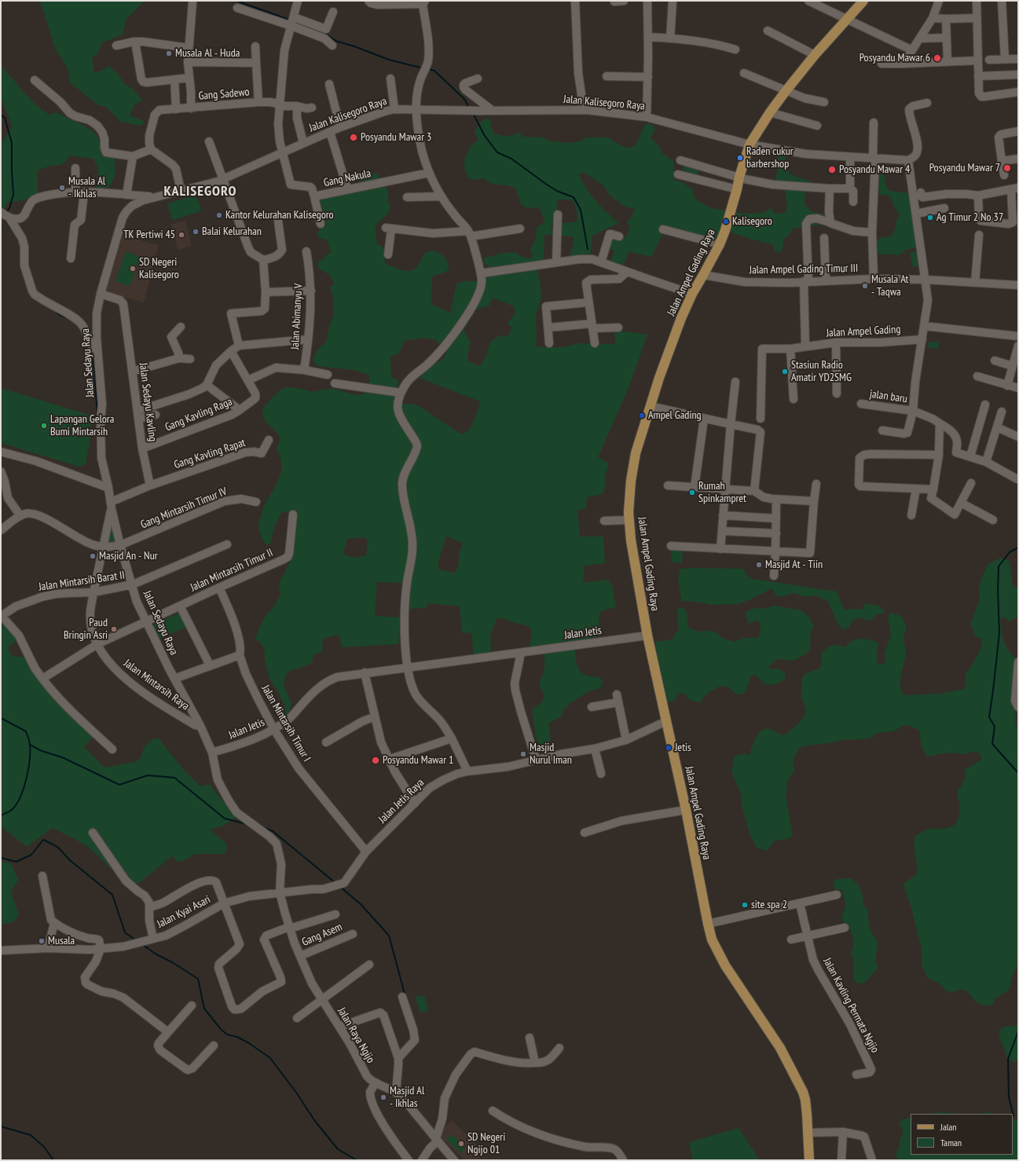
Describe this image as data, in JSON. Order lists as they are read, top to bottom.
{
  "streets": {
    "main road": ["Jalan Ampel Gading Raya"],
    "street": [
      "Gang Sadewo",
      "Jalan Kalisegoro Raya",
      "Gang Nakula",
      "Jalan Ampel Gading Timur III",
      "Jalan Abimanyu V",
      "Jalan Ampel Gading",
      "Jalan Sedayu Raya",
      "jalan baru",
      "Jalan Sedayu Kavling",
      "Gang Kavling Raga",
      "Gang Kavling Rapat",
      "Gang Mintarsih Timur IV",
      "Jalan Mintarsih Timur II",
      "Jalan Mintarsih Barat II",
      "Jalan Jetis",
      "Jalan Mintarsih Raya",
      "Jalan Mintarsih Timur I",
      "Jalan Jetis Raya",
      "Jalan Kyai Asari",
      "Gang Asem",
      "Jalan Kavling Permata Ngijo",
      "Jalan Raya Ngijo"
    ]
  },
  "crossings": [
    ["Jalan Kalisegoro Raya", "Gang Nakula"],
    ["Jalan Kalisegoro Raya", "Jalan Ampel Gading Raya"],
    ["Jalan Kalisegoro Raya", "Jalan Sedayu Raya"],
    ["Jalan Kalisegoro Raya", "Jalan Sedayu Kavling"],
    ["Jalan Ampel Gading Timur III", "Jalan Ampel Gading Raya"],
    ["Jalan Ampel Gading Raya", "Jalan Jetis"],
    ["Jalan Ampel Gading Raya", "Jalan Jetis Raya"],
    ["Jalan Sedayu Raya", "Jalan Sedayu Kavling"],
    ["Jalan Sedayu Raya", "Gang Mintarsih Timur IV"],
    ["Jalan Sedayu Raya", "Jalan Mintarsih Timur II"],
    ["Jalan Sedayu Raya", "Jalan Mintarsih Barat II"],
    ["Jalan Sedayu Raya", "Jalan Jetis"],
    ["Jalan Sedayu Raya", "Jalan Mintarsih Raya"],
    ["Jalan Sedayu Raya", "Jalan Jetis Raya"],
    ["Jalan Sedayu Raya", "Jalan Kyai Asari"],
    ["Jalan Sedayu Raya", "Jalan Raya Ngijo"],
    ["Jalan Sedayu Kavling", "Gang Kavling Raga"],
    ["Jalan Sedayu Kavling", "Gang Kavling Rapat"],
    ["Gang Mintarsih Timur IV", "Jalan Mintarsih Raya"],
    ["Jalan Mintarsih Timur II", "Jalan Mintarsih Raya"],
    ["Jalan Mintarsih Timur II", "Jalan Mintarsih Timur I"],
    ["Jalan Mintarsih Barat II", "Jalan Mintarsih Raya"],
    ["Jalan Jetis", "Jalan Mintarsih Timur I"],
    ["Jalan Mintarsih Timur I", "Jalan Jetis Raya"],
    ["Jalan Jetis Raya", "Jalan Kyai Asari"],
    ["Jalan Jetis Raya", "Jalan Raya Ngijo"],
    ["Jalan Kyai Asari", "Jalan Raya Ngijo"],
    ["Gang Asem", "Jalan Raya Ngijo"]
  ],
  "districts": ["KALISEGORO"],
  "places": [
    "Musala Al - Huda",
    "Posyandu Mawar 6",
    "Posyandu Mawar 3",
    "Raden cukur barbershop",
    "Posyandu Mawar 7",
    "Posyandu Mawar 4",
    "Musala Al - Ikhlas",
    "Kantor Kelurahan Kalisegoro",
    "Ag Timur 2 No 37",
    "Kalisegoro",
    "Balai Kelurahan",
    "TK Pertiwi 45",
    "SD Negeri Kalisegoro",
    "Musala At - Taqwa",
    "Stasiun Radio Amatir YD2SMG",
    "Ampel Gading",
    "Lapangan Gelora Bumi Mintarsih",
    "Rumah Spinkampret",
    "Masjid An - Nur",
    "Masjid At - Tiin",
    "Paud Bringin Asri",
    "Jetis",
    "Masjid Nurul Iman",
    "Posyandu Mawar 1",
    "site spa 2",
    "Musala",
    "Masjid Al - Ikhlas",
    "SD Negeri Ngijo 01"
  ],
  "legend": ["Jalan", "Taman"]
}
